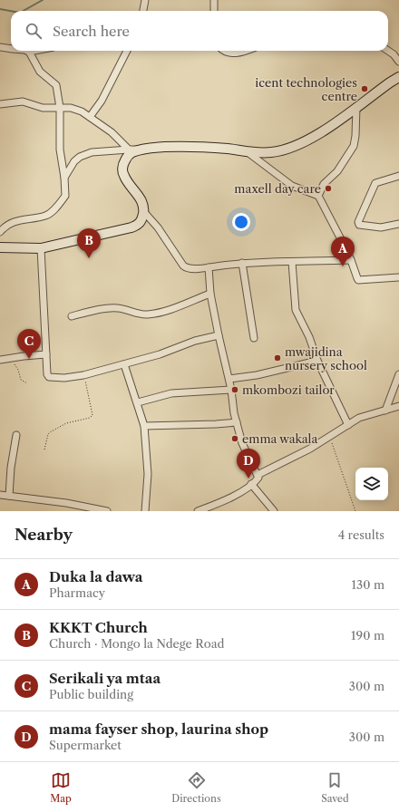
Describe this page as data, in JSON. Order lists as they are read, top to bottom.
{
  "places": [
    "icent technologies centre",
    "maxell day care",
    "mwajidina nursery school",
    "mkombozi tailor",
    "emma wakala"
  ],
  "page": {
    "search": "Search here",
    "pins": [
      "B",
      "A",
      "C",
      "D"
    ],
    "heading": ["Nearby", "4 results"],
    "list": [
      {
        "mark": "A",
        "name": "Duka la dawa",
        "note": "Pharmacy",
        "value": "130 m"
      },
      {
        "mark": "B",
        "name": "KKKT Church",
        "note": "Church · Mongo la Ndege Road",
        "value": "190 m"
      },
      {
        "mark": "C",
        "name": "Serikali ya mtaa",
        "note": "Public building",
        "value": "300 m"
      },
      {
        "mark": "D",
        "name": "mama fayser shop, laurina shop",
        "note": "Supermarket",
        "value": "300 m"
      }
    ],
    "nav": ["Map", "Directions", "Saved"]
  }
}
